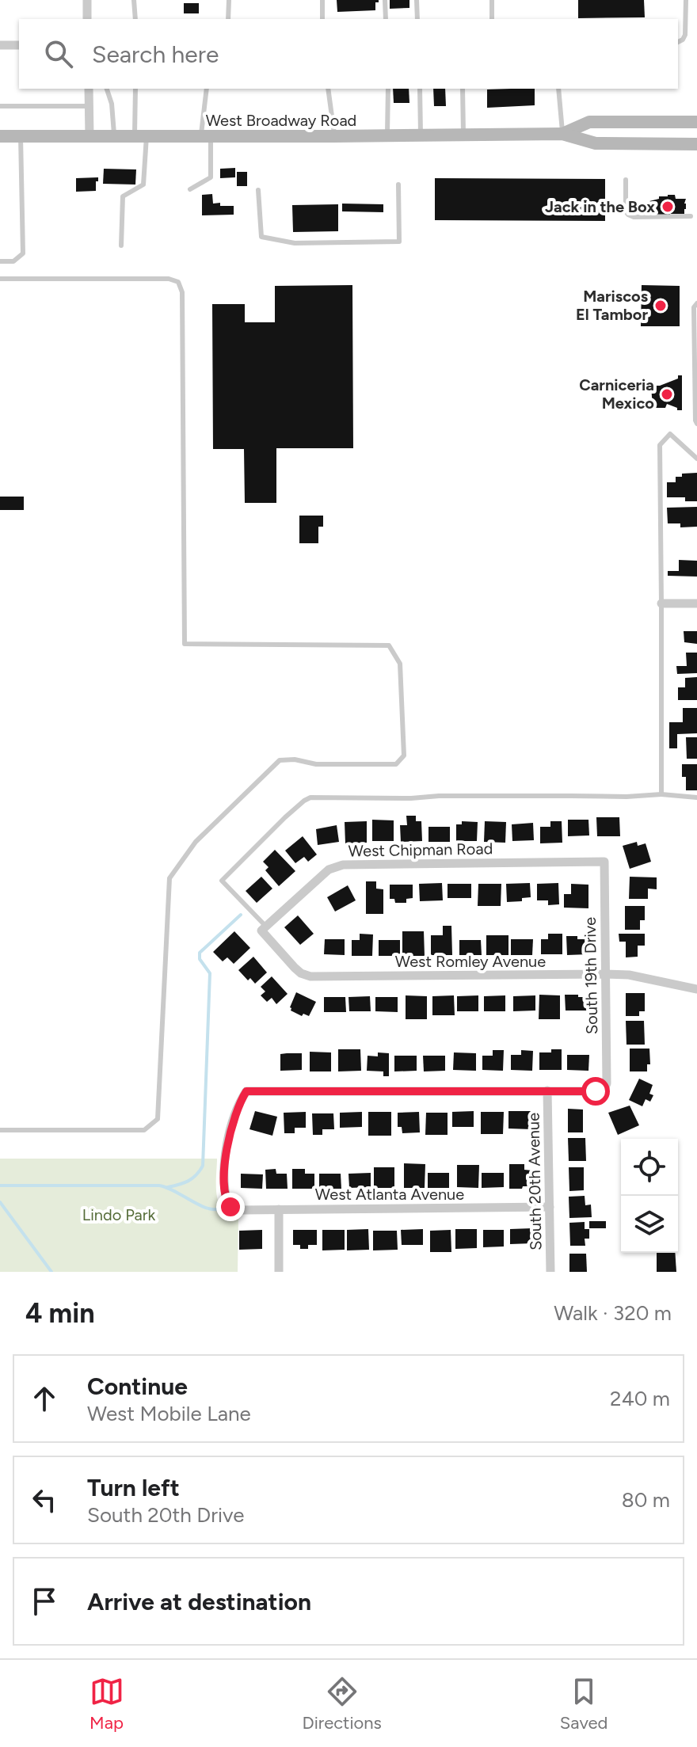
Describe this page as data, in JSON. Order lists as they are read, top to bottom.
{
  "streets": {
    "main road": ["West Broadway Road"],
    "street": [
      "West Chipman Road",
      "West Romley Avenue",
      "South 19th Drive",
      "South 20th Avenue",
      "West Atlanta Avenue"
    ]
  },
  "crossings": [
    ["West Chipman Road", "West Romley Avenue"],
    ["West Chipman Road", "South 19th Drive"],
    ["West Romley Avenue", "South 19th Drive"],
    ["South 19th Drive", "South 20th Avenue"],
    ["South 19th Drive", "West Atlanta Avenue"],
    ["South 20th Avenue", "West Atlanta Avenue"]
  ],
  "parks": ["Lindo Park"],
  "places": ["Jack in the Box", "Mariscos El Tambor", "Carniceria Mexico"],
  "page": {
    "search": "Search here",
    "heading": ["4 min", "Walk · 320 m"],
    "list": [
      ["Continue", "West Mobile Lane", "240 m"],
      ["Turn left", "South 20th Drive", "80 m"],
      "Arrive at destination"
    ],
    "nav": ["Map", "Directions", "Saved"]
  }
}
